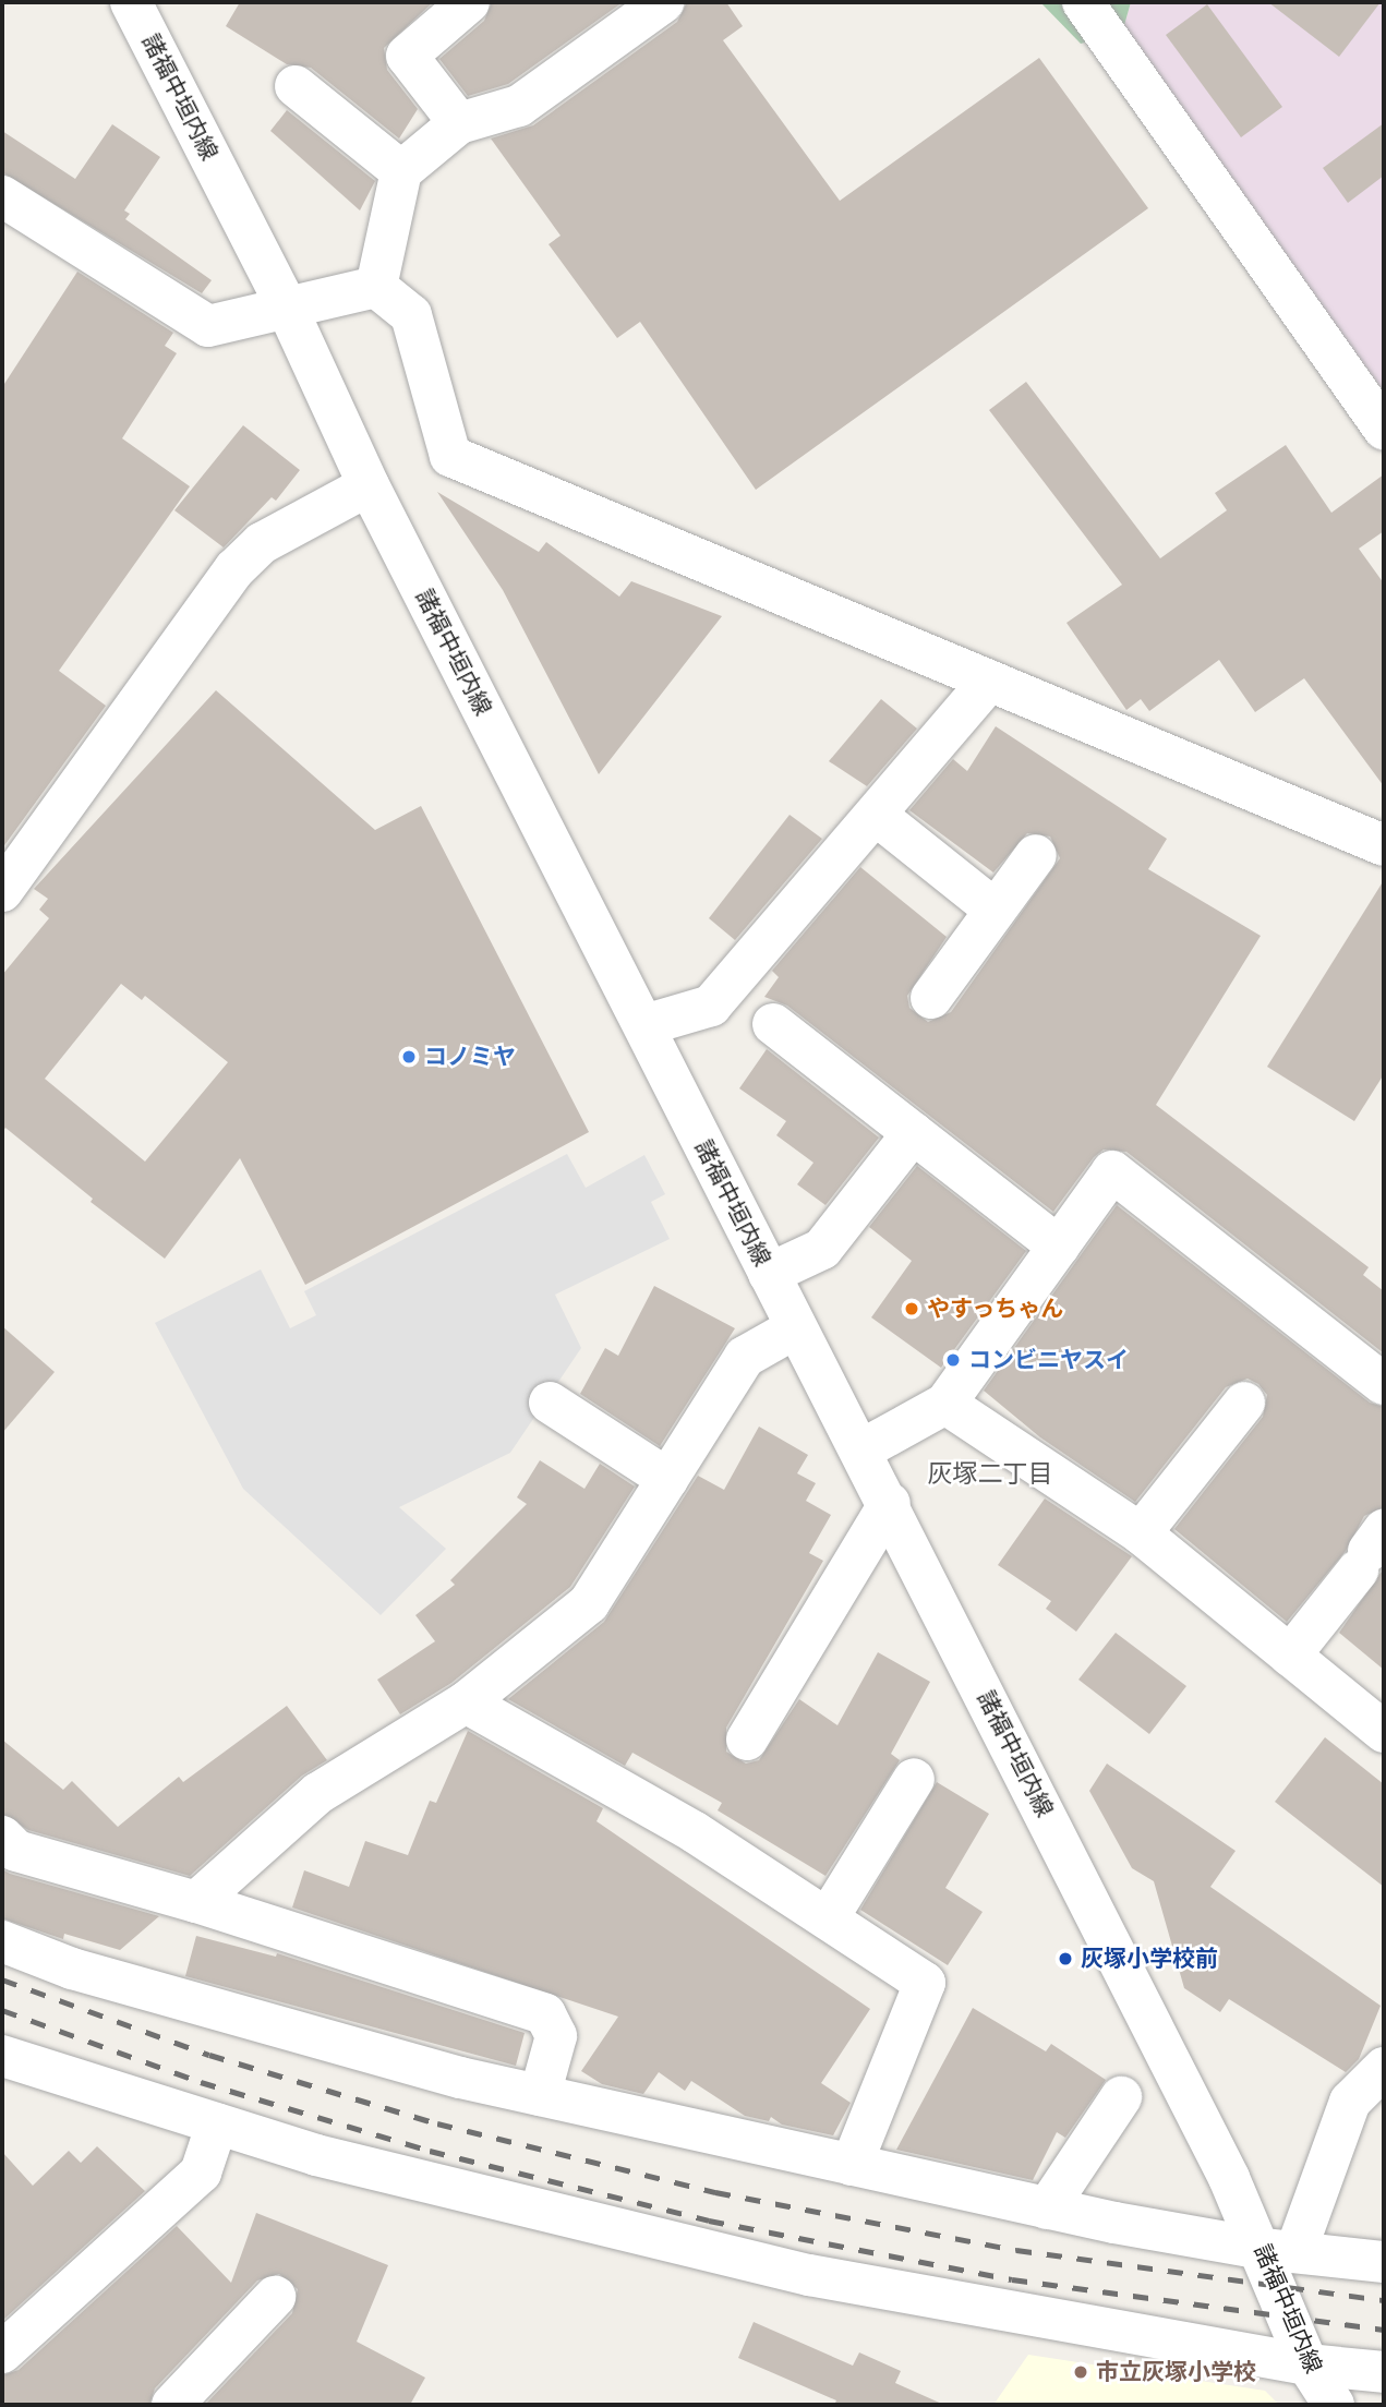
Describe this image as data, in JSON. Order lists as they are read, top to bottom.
{
  "streets": {
    "street": ["諸福中垣内線"]
  },
  "districts": ["灰塚二丁目"],
  "places": [
    "コノミヤ",
    "やすっちゃん",
    "コンビニヤスイ",
    "灰塚小学校前",
    "市立灰塚小学校"
  ]
}
